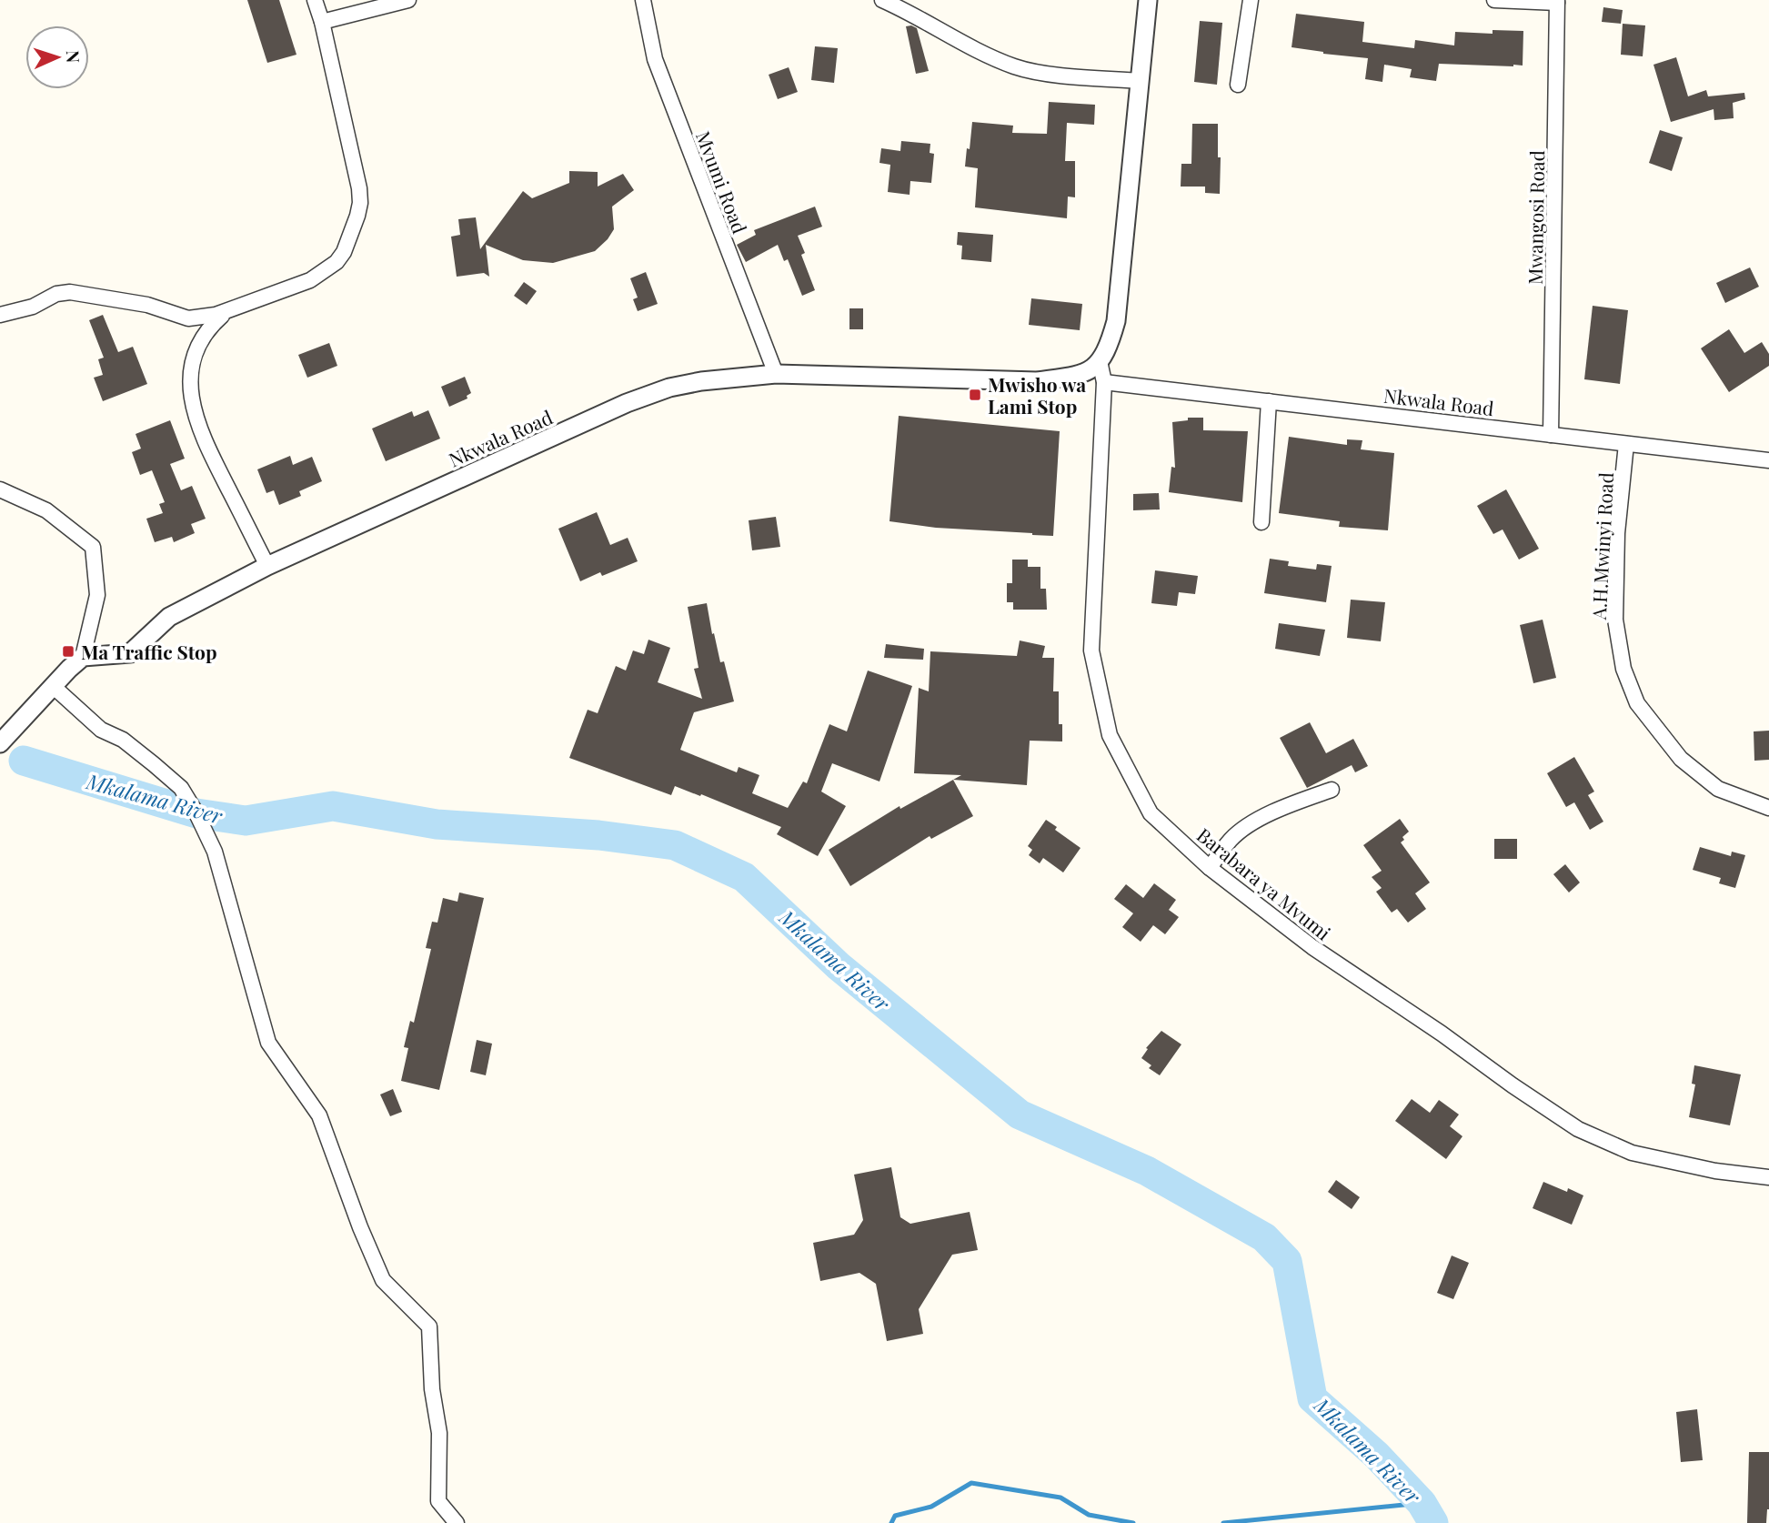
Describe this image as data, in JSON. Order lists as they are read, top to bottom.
{
  "streets": {
    "street": [
      "Mvumi Road",
      "Mwangosi Road",
      "Nkwala Road",
      "A.H.Mwinyi Road",
      "Barabara ya Mvumi"
    ]
  },
  "crossings": [
    ["Mvumi Road", "Nkwala Road"],
    ["Mwangosi Road", "Nkwala Road"],
    ["Nkwala Road", "A.H.Mwinyi Road"],
    ["Nkwala Road", "Barabara ya Mvumi"]
  ],
  "water": ["Mkalama River"],
  "places": {
    "transit": ["Mwisho wa Lami Stop", "Ma Traffic Stop"]
  },
  "north": "right"
}
